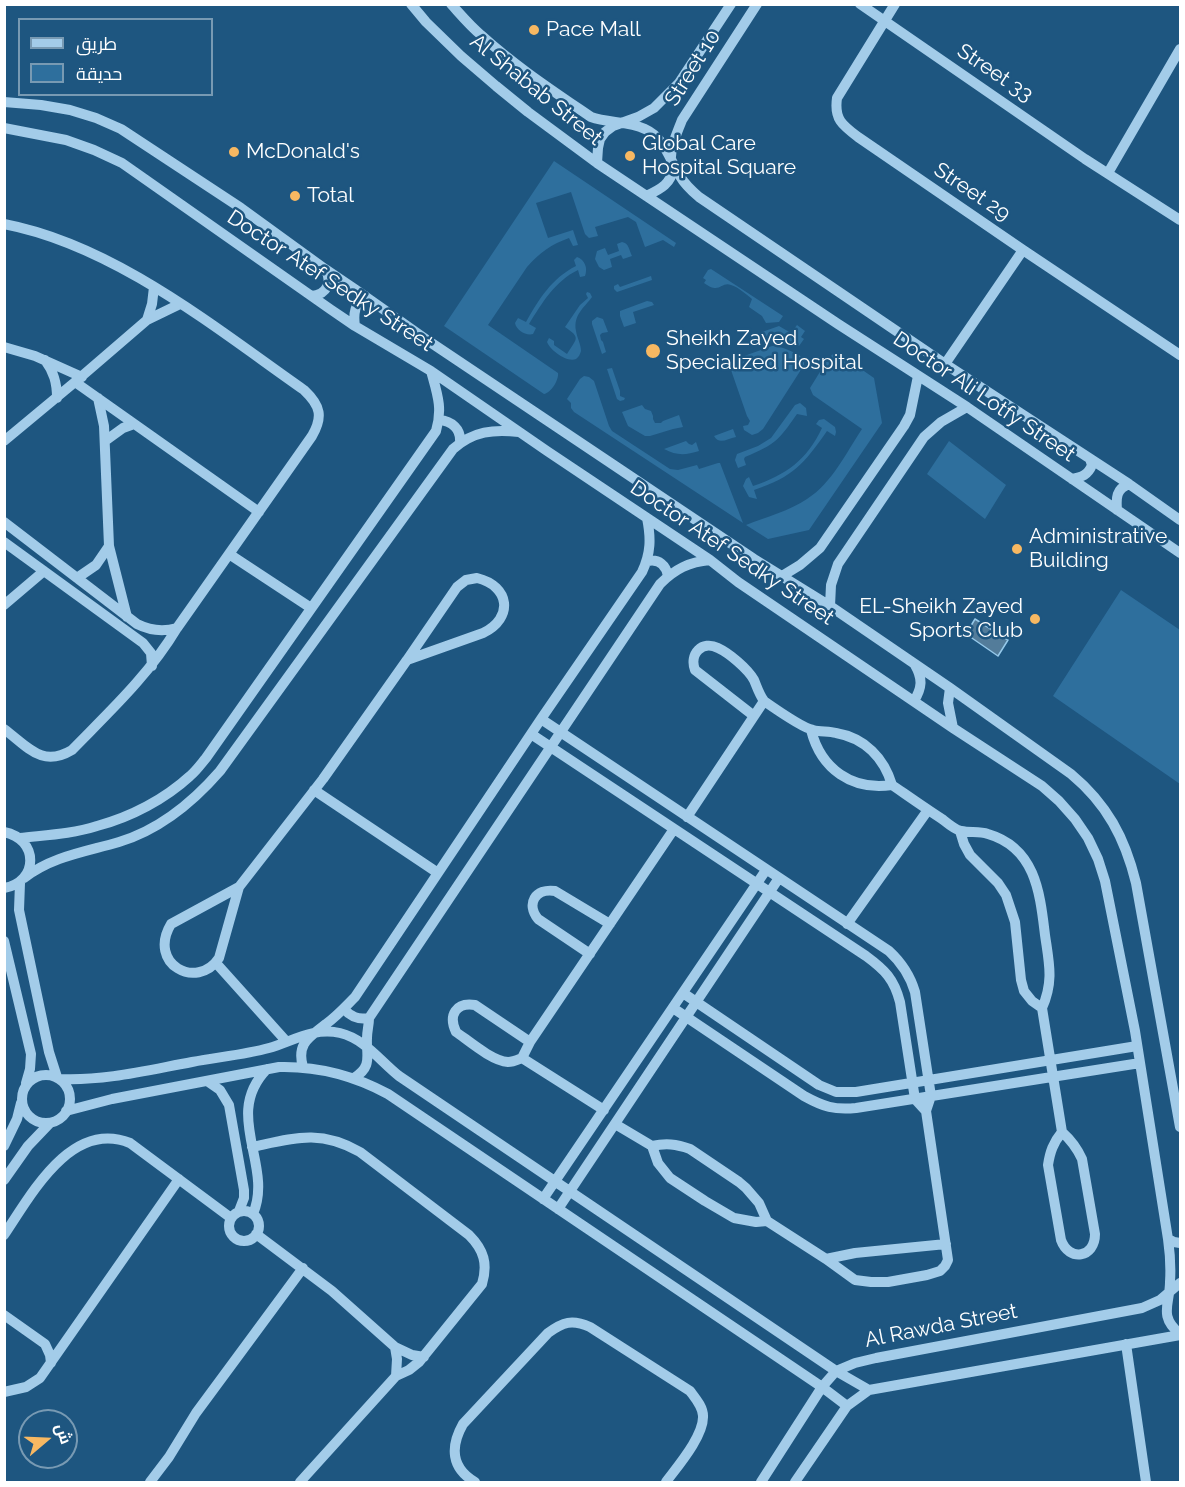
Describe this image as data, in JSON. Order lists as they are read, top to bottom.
{
  "streets": {
    "street": [
      "Street 10",
      "Street 33",
      "Al Shabab Street",
      "Street 29",
      "Doctor Atef Sedky Street",
      "Doctor Ali Lotfy Street",
      "Al Rawda Street"
    ]
  },
  "crossings": [
    ["Street 10", "Al Shabab Street"],
    ["Street 10", "Doctor Ali Lotfy Street"],
    ["Street 33", "Street 29"],
    ["Al Shabab Street", "Doctor Ali Lotfy Street"],
    ["Doctor Atef Sedky Street", "Al Rawda Street"]
  ],
  "places": [
    "Pace Mall",
    "McDonald's",
    "Global Care Hospital Square",
    "Total",
    "Sheikh Zayed Specialized Hospital",
    "Administrative Building",
    "EL-Sheikh Zayed Sports Club"
  ],
  "legend": ["طريق", "حديقة"],
  "north": "right"
}
